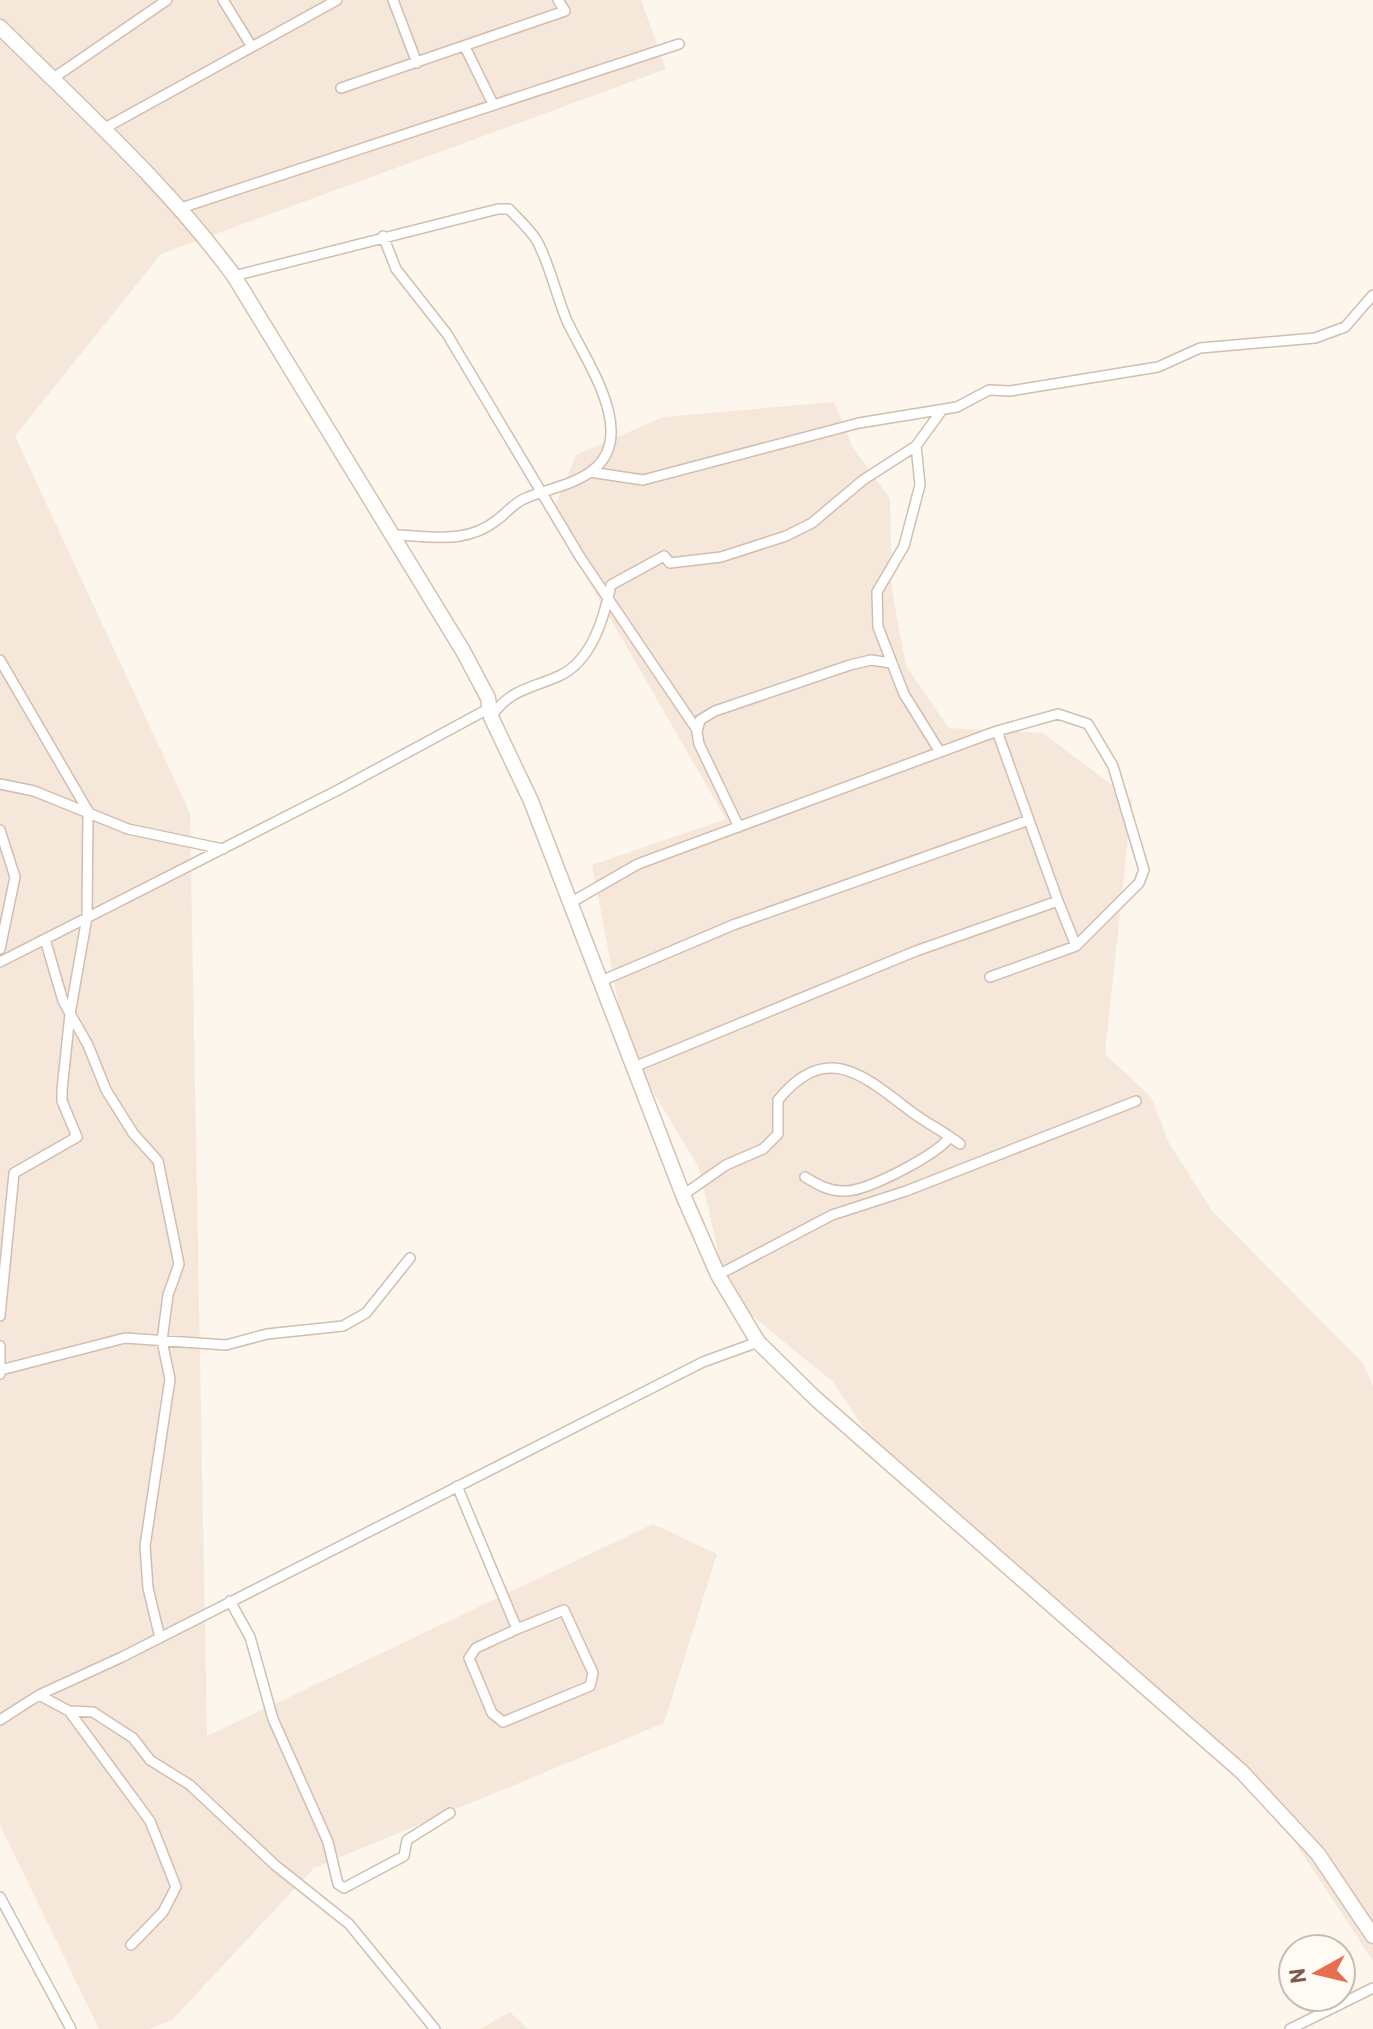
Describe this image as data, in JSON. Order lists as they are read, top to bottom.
{
  "north": "left"
}
